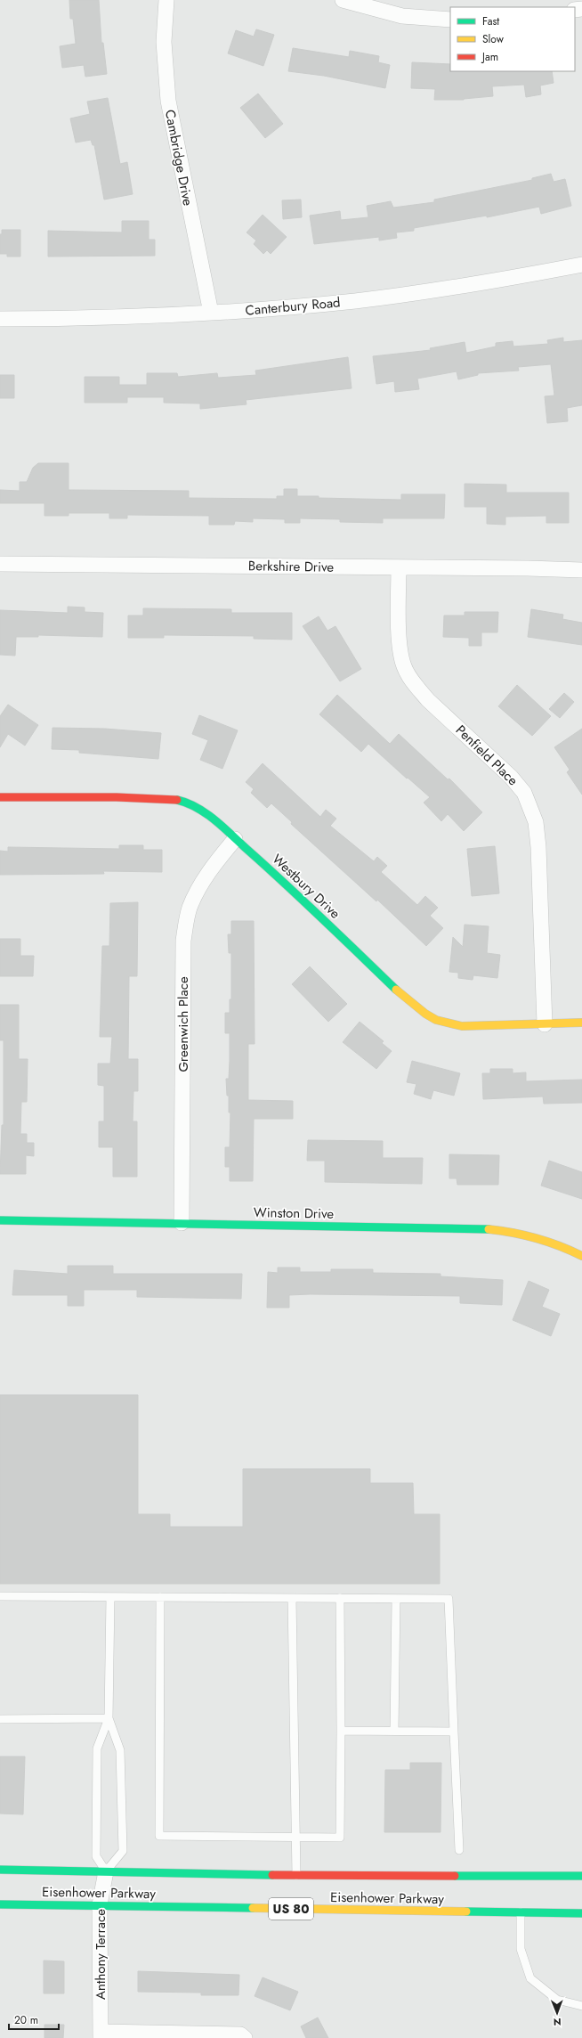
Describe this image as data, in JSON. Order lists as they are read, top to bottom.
{
  "streets": {
    "street": [
      "Cambridge Drive",
      "Canterbury Road",
      "Berkshire Drive",
      "Penfield Place",
      "Westbury Drive",
      "Greenwich Place",
      "Winston Drive",
      "Eisenhower Parkway",
      "US 80",
      "Anthony Terrace"
    ]
  },
  "crossings": [
    ["Cambridge Drive", "Canterbury Road"],
    ["Berkshire Drive", "Penfield Place"],
    ["Penfield Place", "Westbury Drive"],
    ["Westbury Drive", "Greenwich Place"],
    ["Greenwich Place", "Winston Drive"],
    ["Eisenhower Parkway", "Anthony Terrace"]
  ],
  "legend": ["Fast", "Slow", "Jam"],
  "scale_bar": "20 m",
  "north": "bottom"
}
